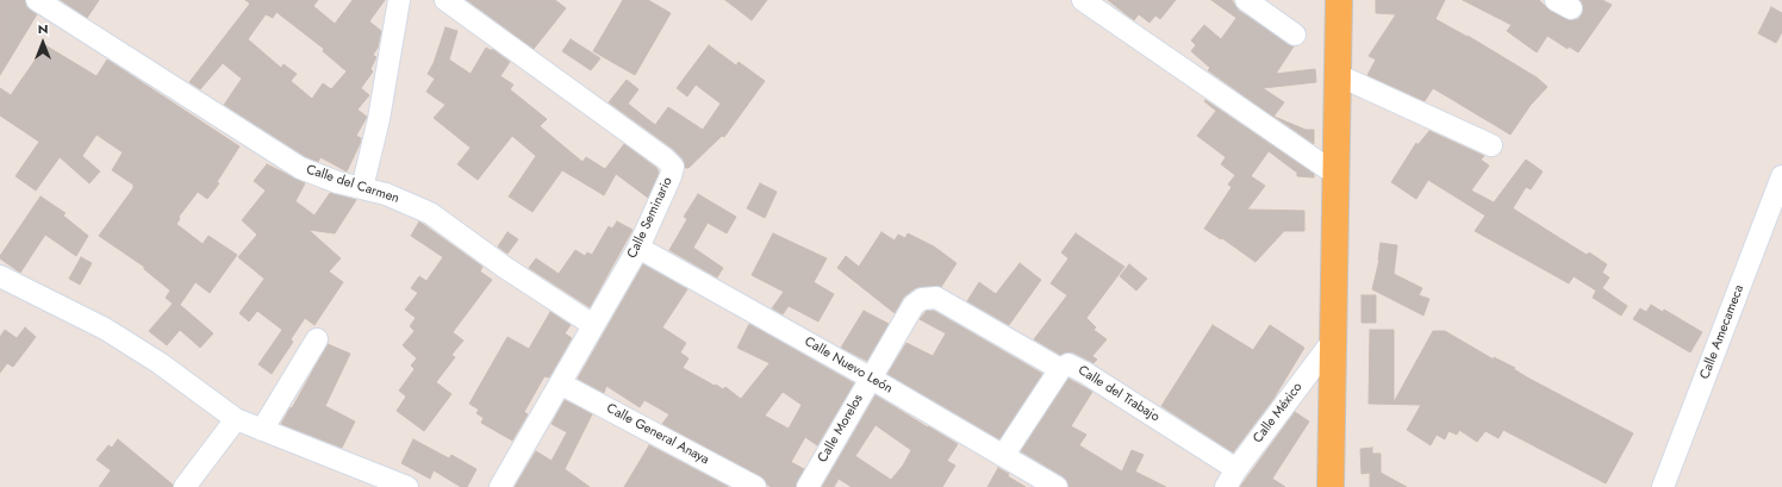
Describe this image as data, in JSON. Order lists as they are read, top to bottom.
{
  "streets": {
    "street": [
      "Calle del Carmen",
      "Calle Seminario",
      "Calle Amecameca",
      "Calle Nuevo León",
      "Calle del Trabajo",
      "Calle México",
      "Calle Morelos",
      "Calle General Anaya"
    ]
  },
  "crossings": [
    ["Calle del Carmen", "Calle Seminario"],
    ["Calle Seminario", "Calle Nuevo León"],
    ["Calle Seminario", "Calle General Anaya"],
    ["Calle Nuevo León", "Calle Morelos"],
    ["Calle del Trabajo", "Calle México"],
    ["Calle del Trabajo", "Calle Morelos"]
  ],
  "north": "top"
}
